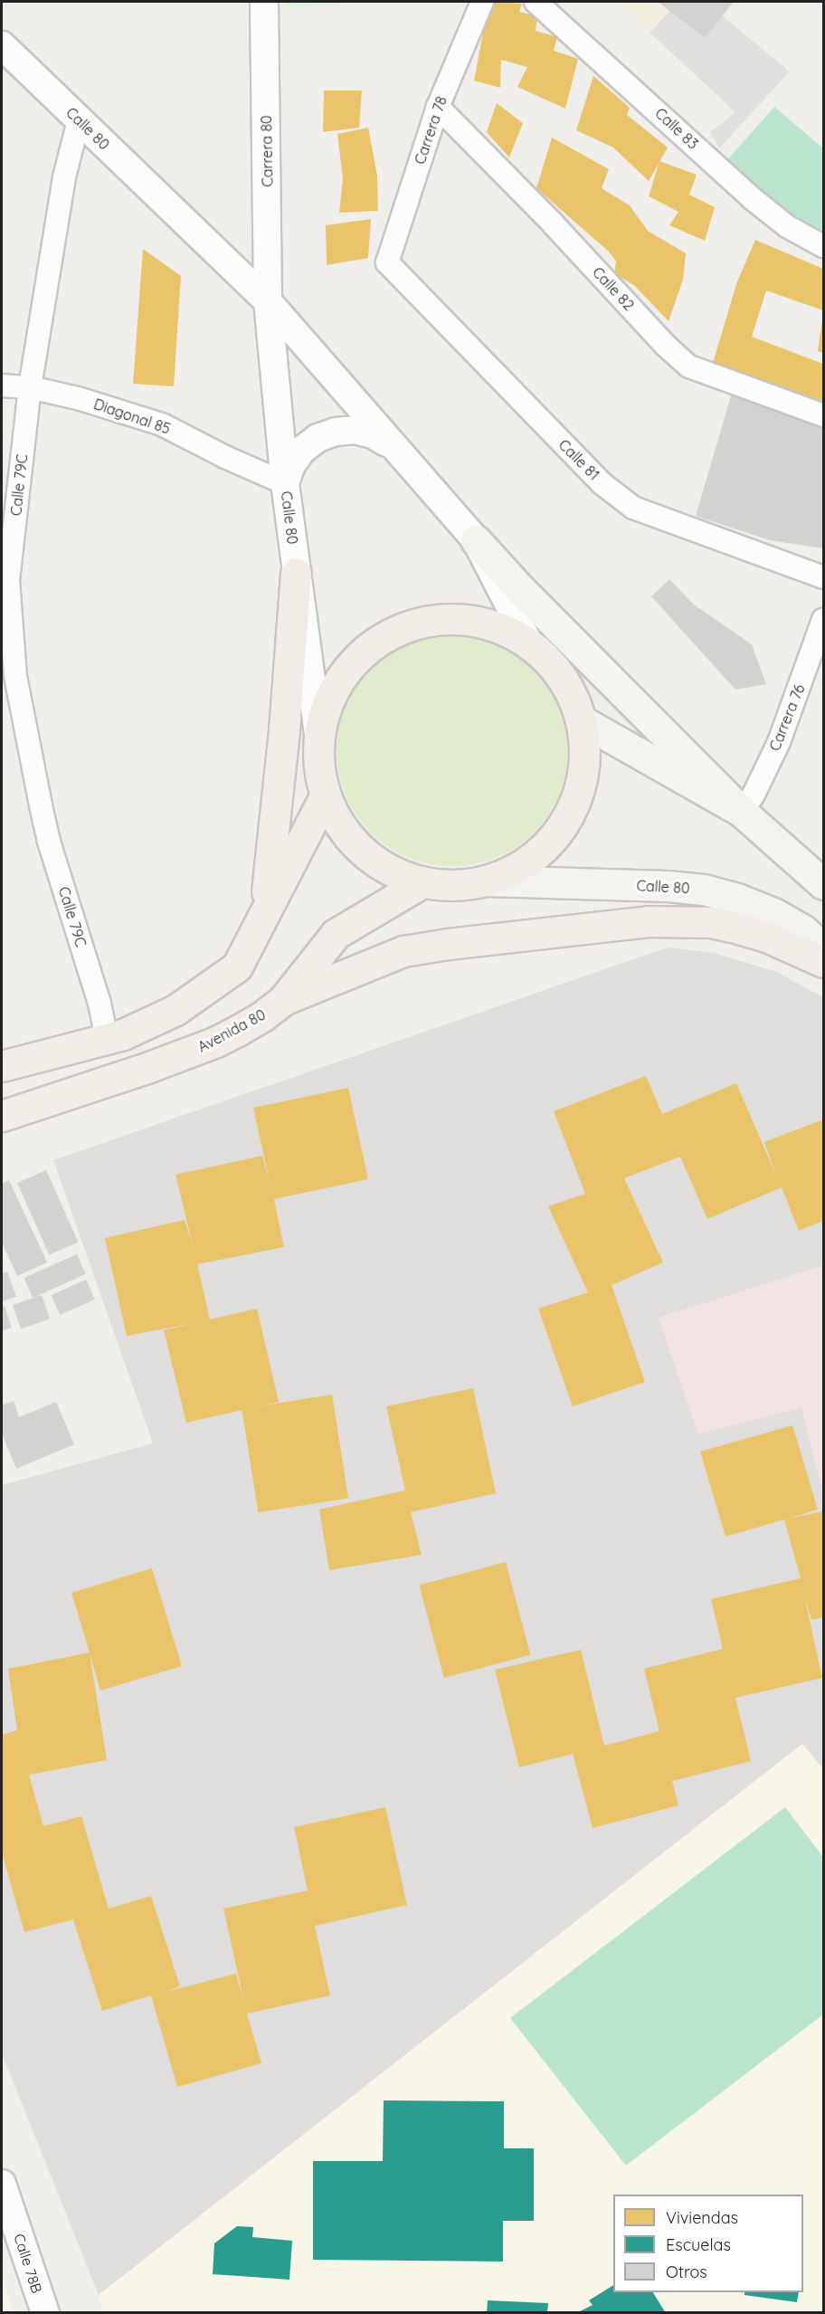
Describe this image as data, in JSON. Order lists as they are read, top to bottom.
{
  "streets": {
    "main road": ["Calle 80", "Avenida 80"],
    "street": [
      "Calle 83",
      "Carrera 78",
      "Carrera 80",
      "Calle 82",
      "Diagonal 85",
      "Calle 81",
      "Calle 79C",
      "Carrera 76",
      "Calle 78B"
    ]
  },
  "crossings": [
    ["Calle 80", "Carrera 80"],
    ["Calle 80", "Diagonal 85"],
    ["Calle 80", "Calle 79C"],
    ["Carrera 78", "Calle 82"],
    ["Carrera 78", "Calle 81"],
    ["Diagonal 85", "Calle 79C"]
  ],
  "legend": ["Viviendas", "Escuelas", "Otros"]
}
